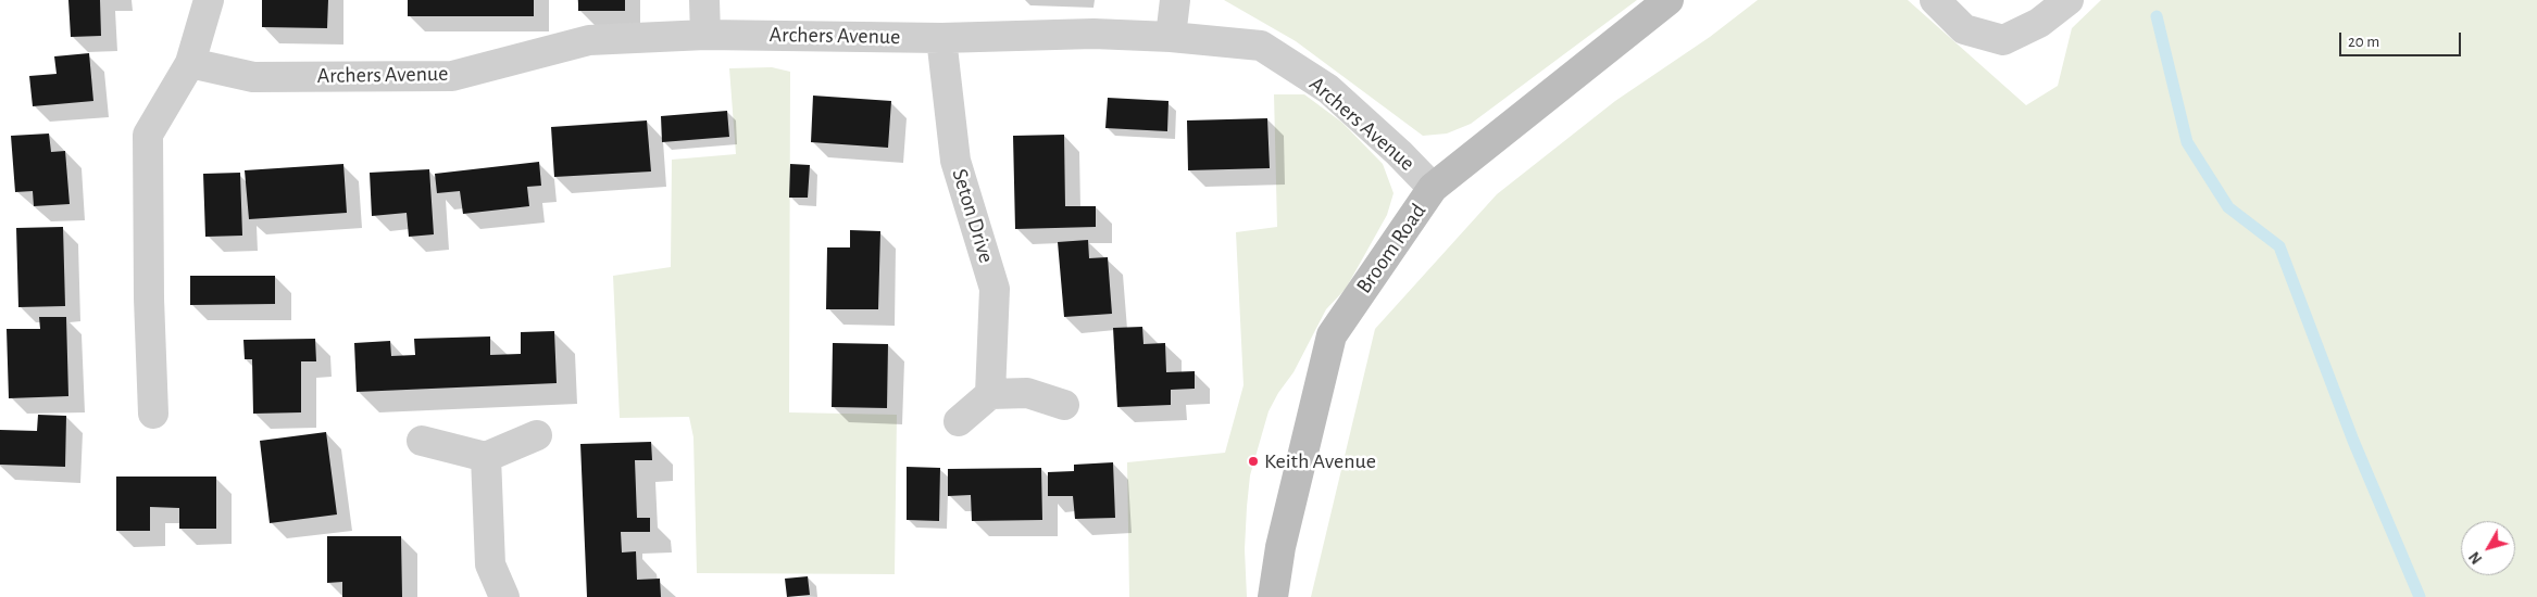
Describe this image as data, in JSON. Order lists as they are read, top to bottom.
{
  "streets": {
    "street": ["Archers Avenue", "Seton Drive", "Broom Road"]
  },
  "crossings": [
    ["Archers Avenue", "Seton Drive"],
    ["Archers Avenue", "Broom Road"]
  ],
  "places": ["Keith Avenue"],
  "scale_bar": "20 m",
  "north": "bottom left"
}
